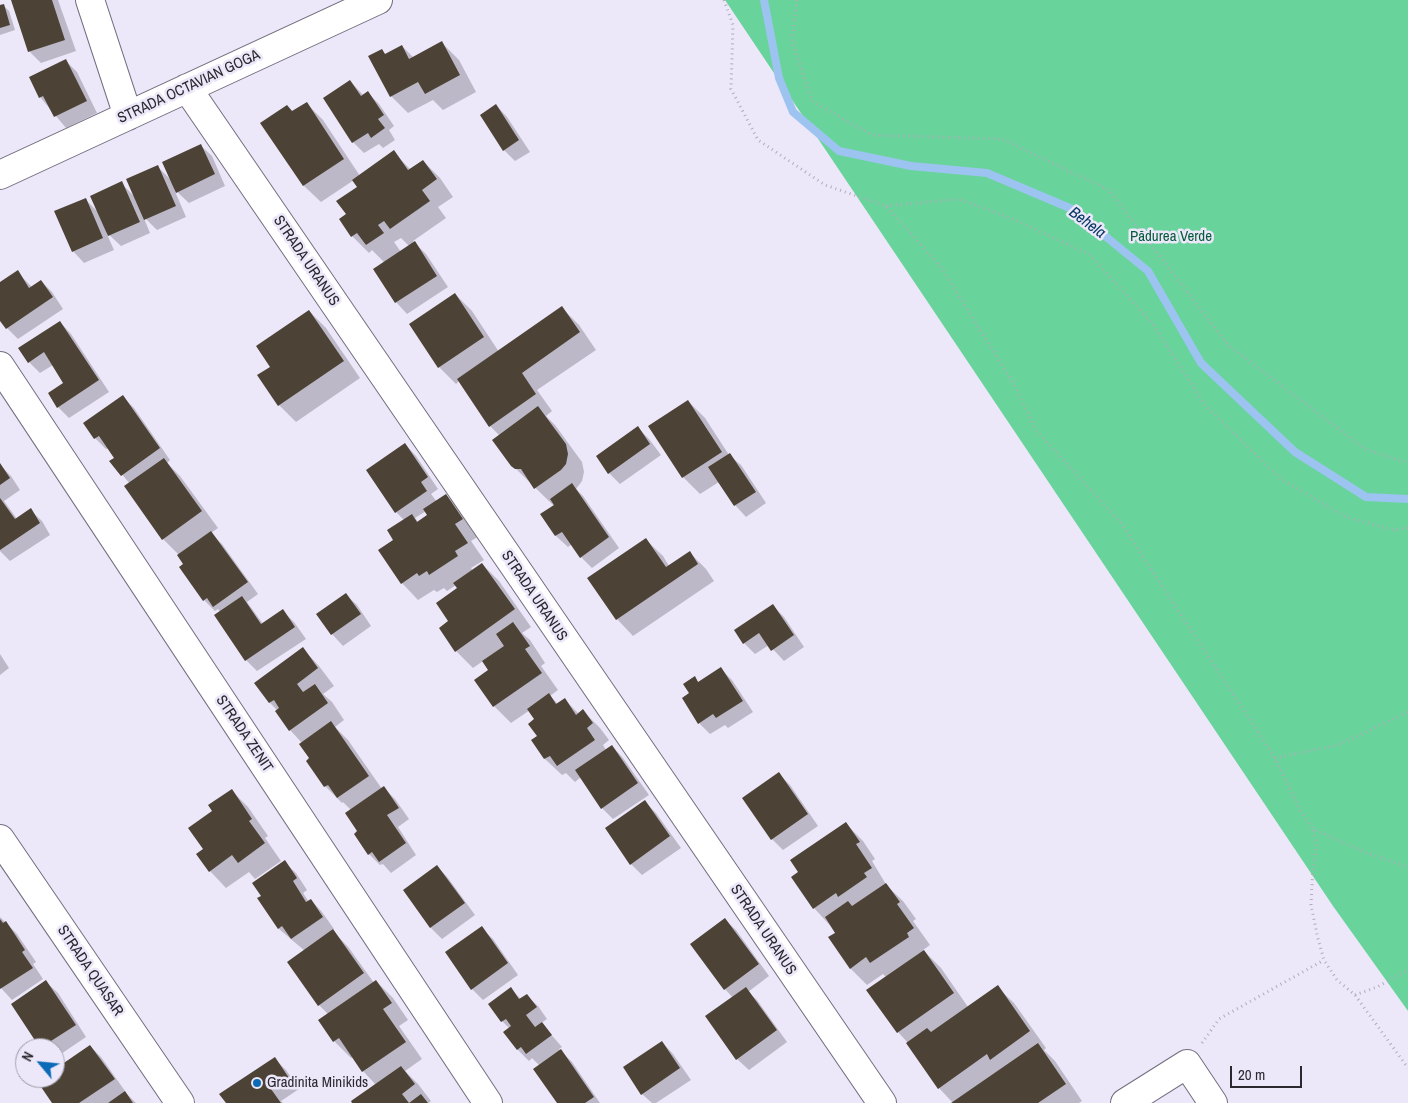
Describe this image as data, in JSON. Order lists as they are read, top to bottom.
{
  "streets": {
    "street": [
      "STRADA OCTAVIAN GOGA",
      "STRADA URANUS",
      "STRADA ZENIT",
      "STRADA QUASAR"
    ]
  },
  "crossings": [
    ["STRADA OCTAVIAN GOGA", "STRADA URANUS"]
  ],
  "water": ["Behela"],
  "parks": ["Pădurea Verde"],
  "places": ["Gradinita Minikids"],
  "scale_bar": "20 m",
  "north": "top left"
}
